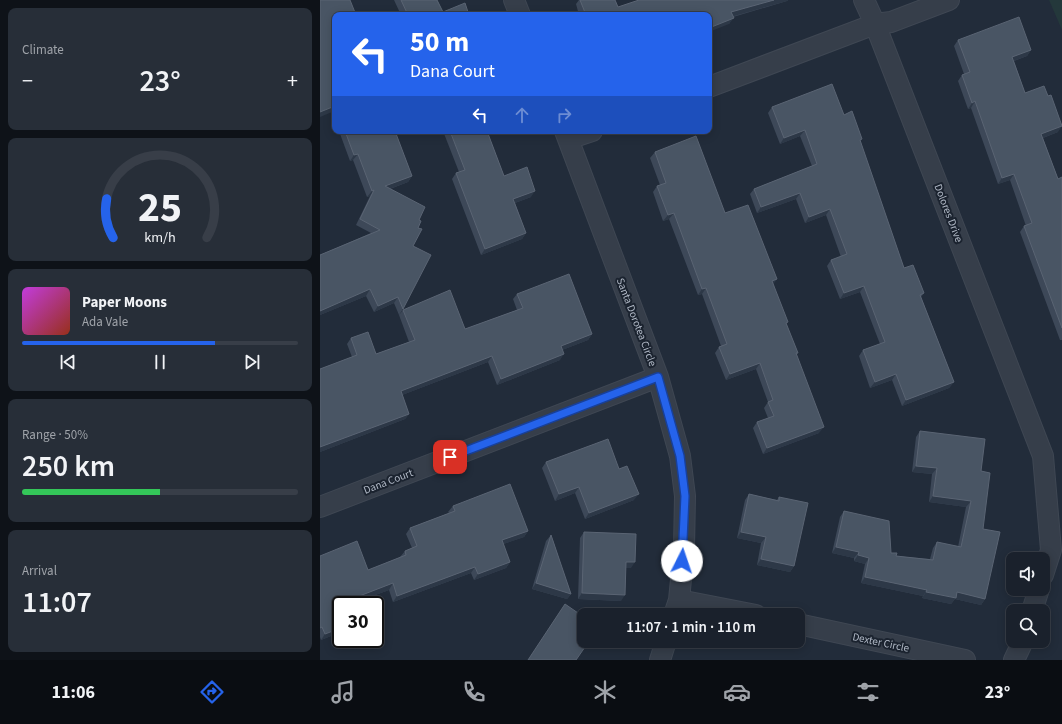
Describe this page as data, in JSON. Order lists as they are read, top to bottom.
{
  "streets": {
    "street": [
      "Dolores Drive",
      "Santa Dorotea Circle",
      "Dana Court",
      "Dexter Circle"
    ]
  },
  "crossings": [
    ["Santa Dorotea Circle", "Dana Court"]
  ],
  "page": {
    "tile": [
      "Climate",
      ["Range · 50%", "250 km"],
      ["Arrival", "11:07"]
    ],
    "turn": ["50 m", "Dana Court"],
    "heat": ["−", "23°", "+"],
    "song": ["Paper Moons", "Ada Vale"],
    "limit": "30",
    "trip": "11:07 · 1 min · 110 m",
    "tabs": ["11:06", "23°"],
    "gauge": ["25", "km/h"]
  }
}
